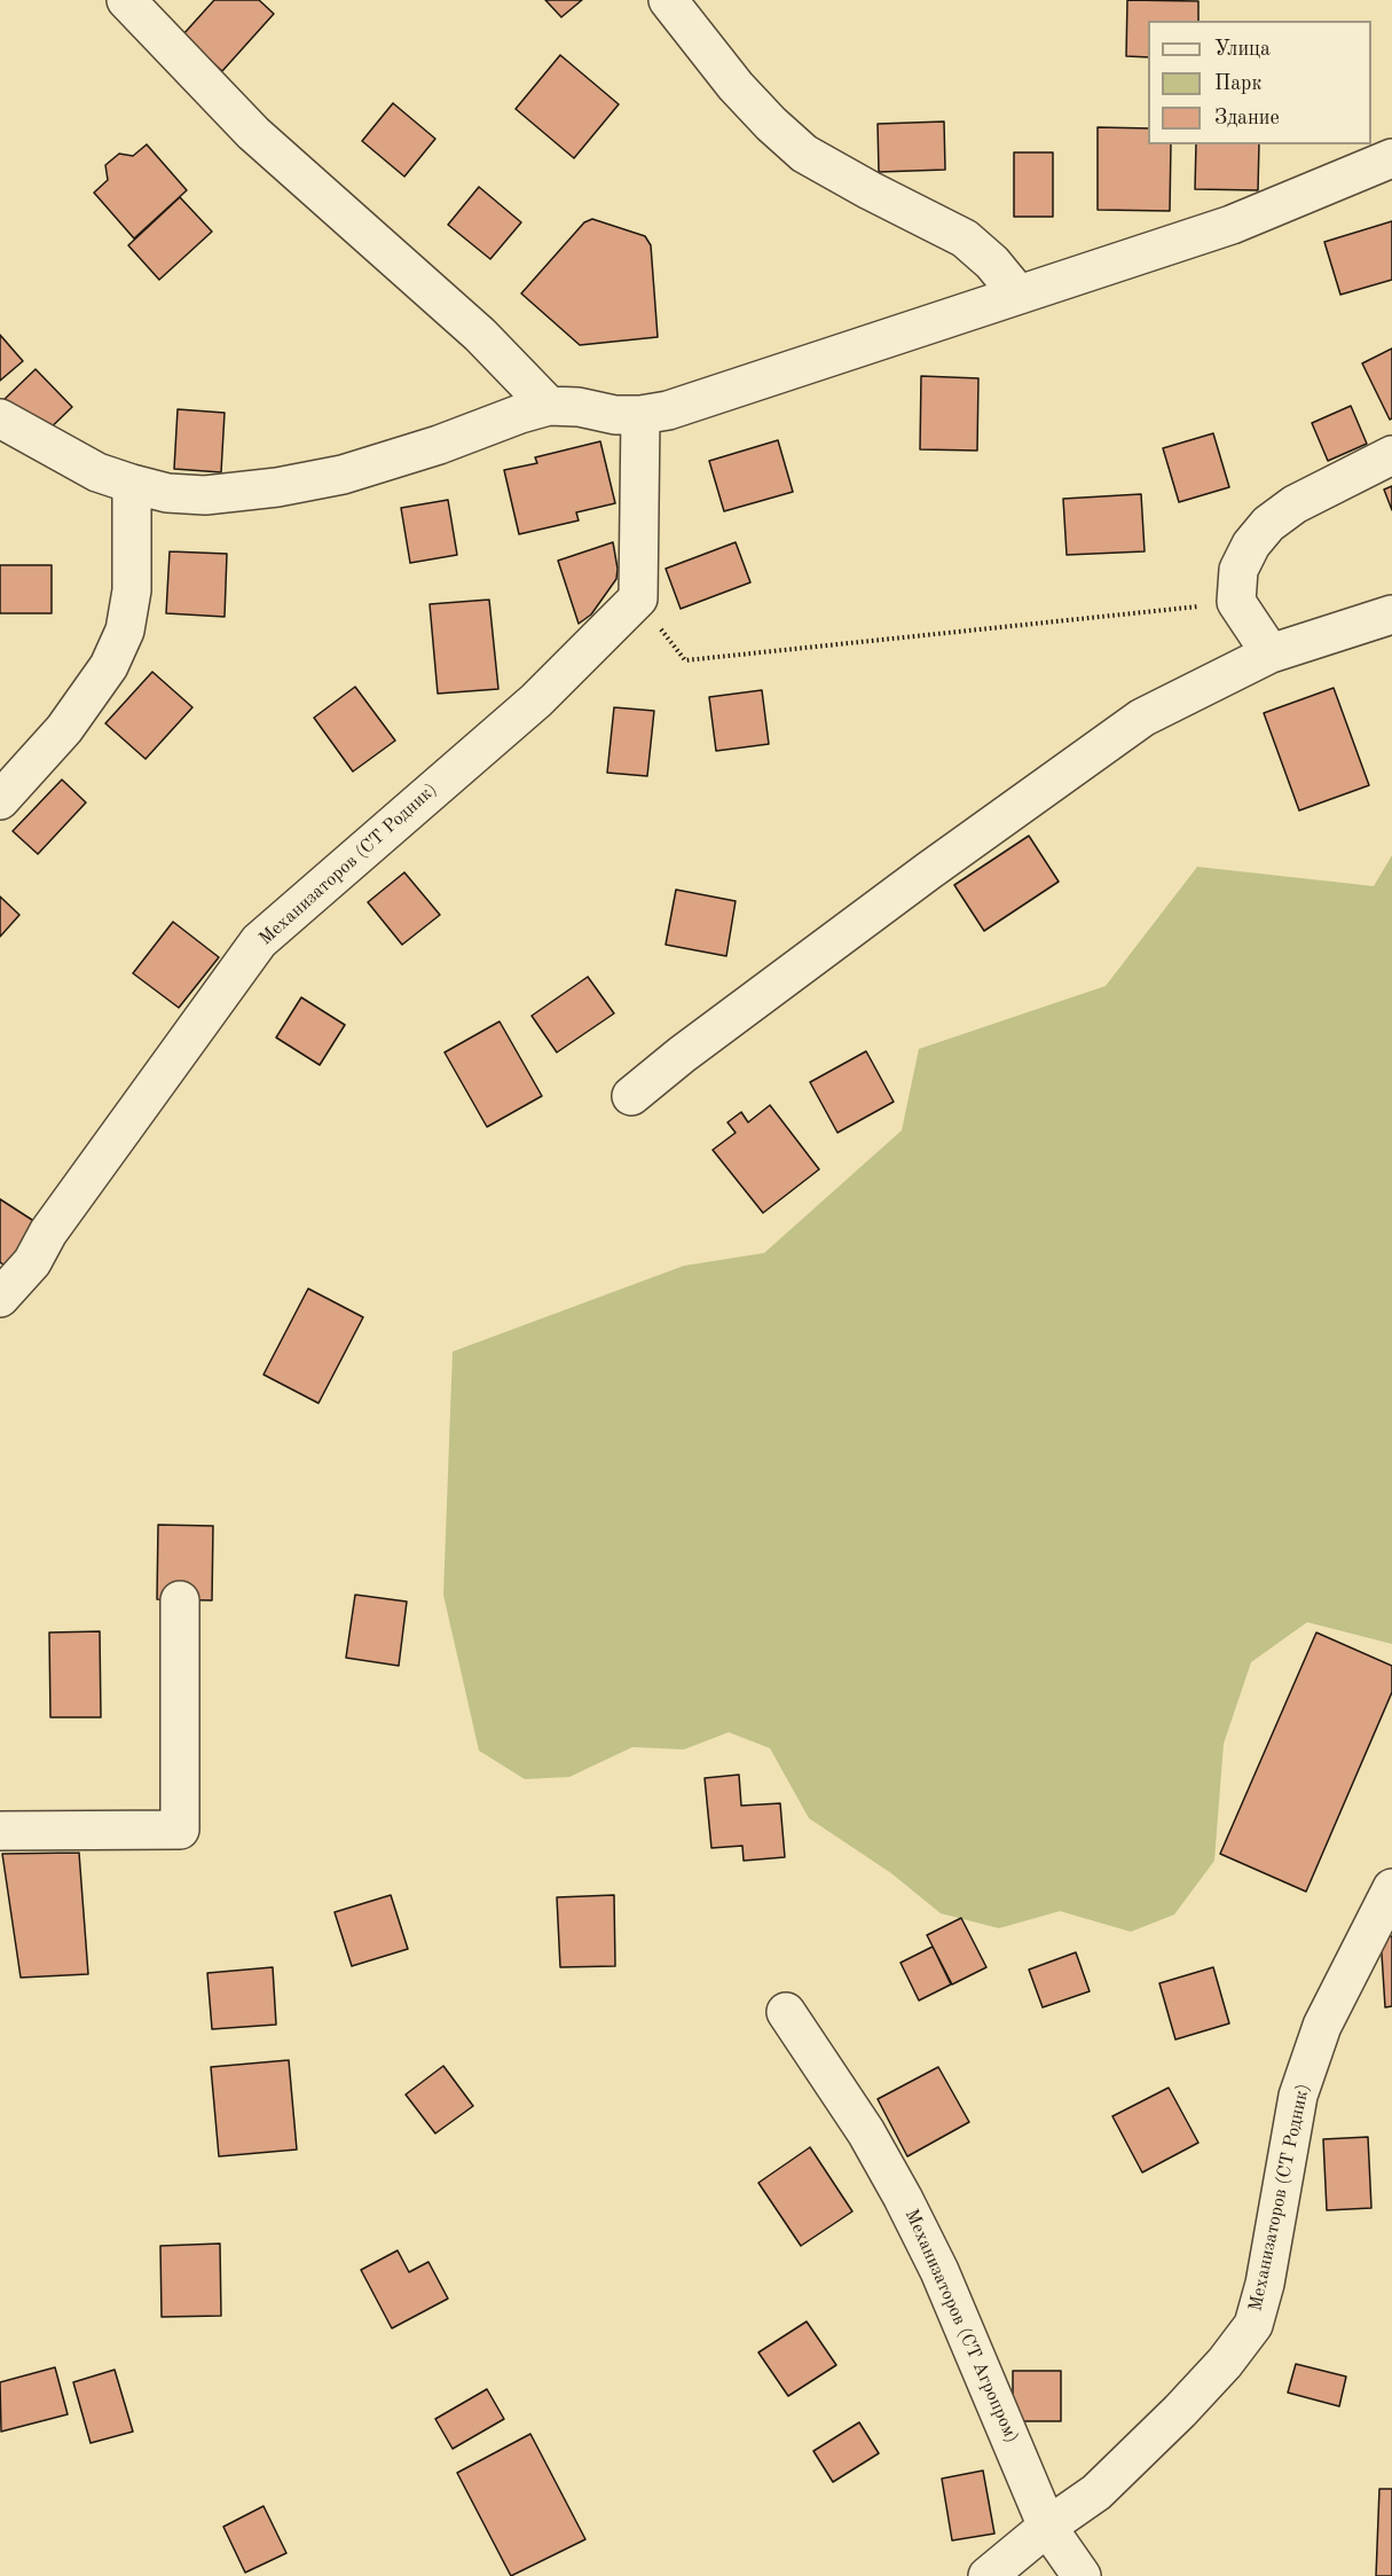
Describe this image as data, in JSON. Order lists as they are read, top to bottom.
{
  "streets": {
    "lane": ["Механизаторов (СТ Родник)", "Механизаторов (СТ Агропром)"]
  },
  "crossings": [
    ["Механизаторов (СТ Родник)", "Механизаторов (СТ Агропром)"]
  ],
  "legend": ["Улица", "Парк", "Здание"]
}
